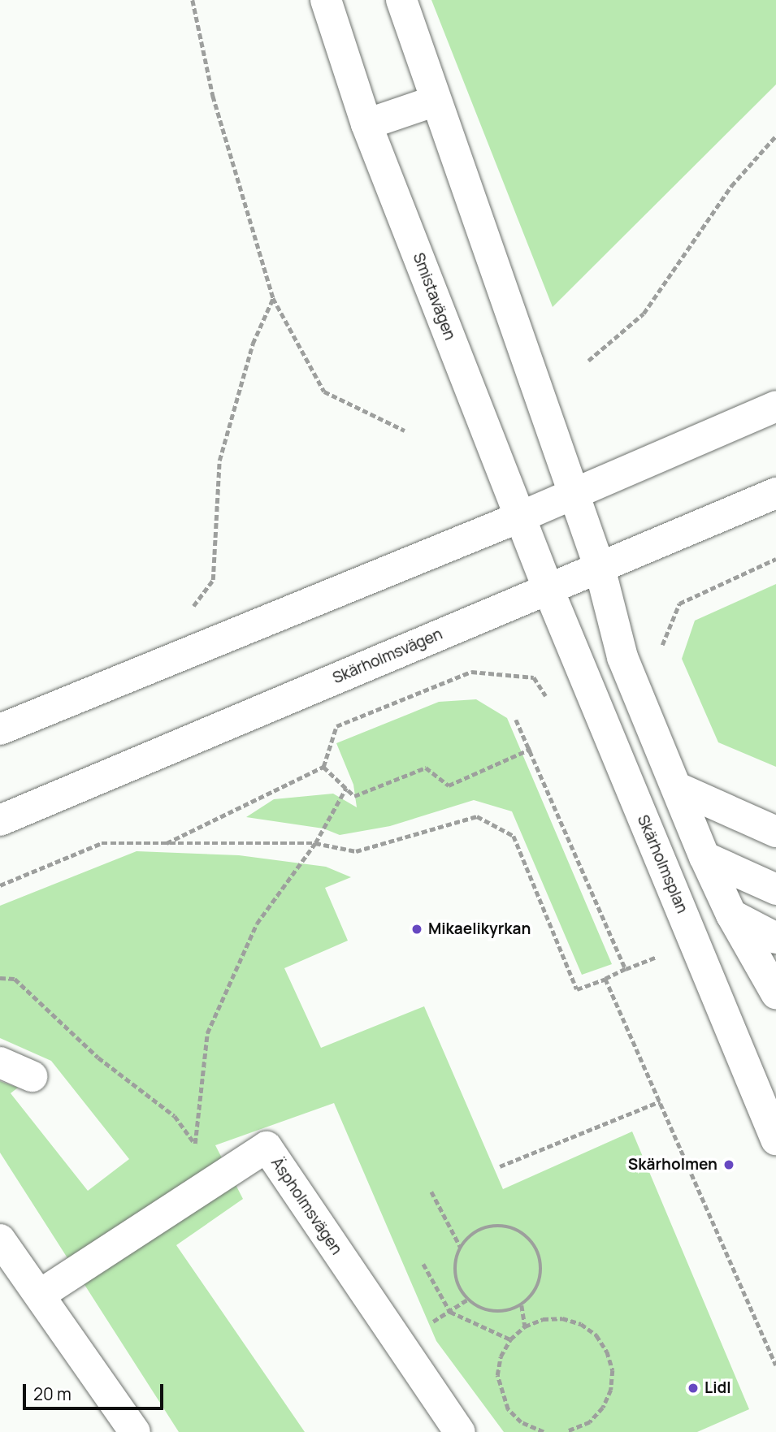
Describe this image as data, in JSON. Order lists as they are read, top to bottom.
{
  "streets": {
    "main road": [
      "Smistavägen",
      "Skärholmsvägen",
      "Skärholmsplan",
      "Äspholmsvägen"
    ]
  },
  "crossings": [
    ["Smistavägen", "Skärholmsvägen"],
    ["Smistavägen", "Skärholmsplan"],
    ["Skärholmsvägen", "Skärholmsplan"]
  ],
  "places": ["Mikaelikyrkan", "Skärholmen", "Lidl"],
  "scale_bar": "20 m"
}
